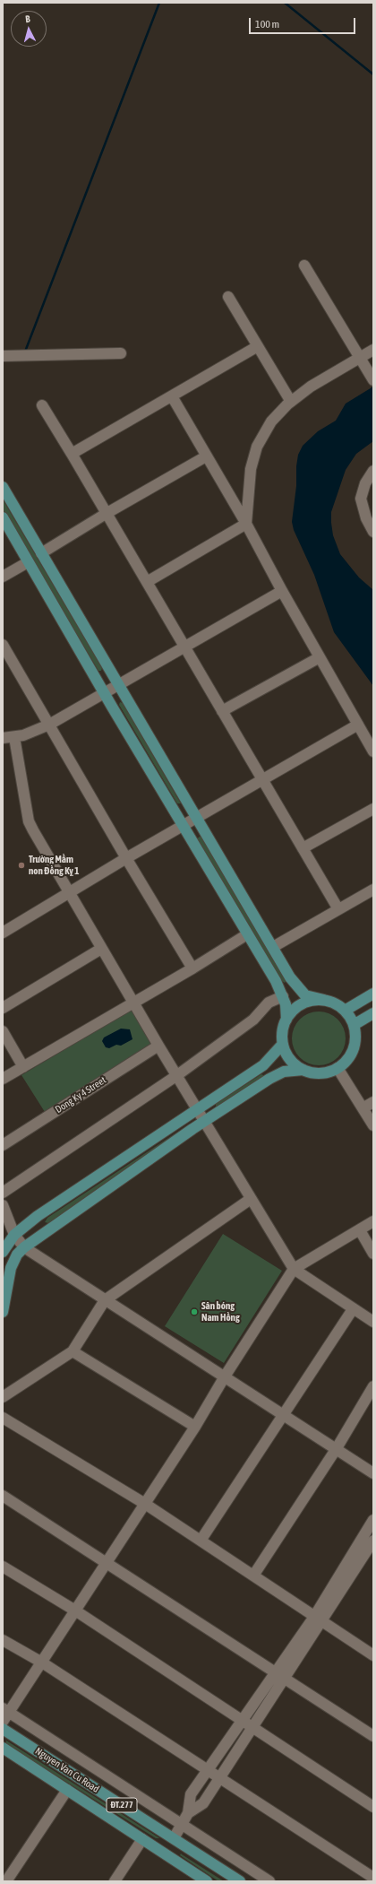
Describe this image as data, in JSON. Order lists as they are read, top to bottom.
{
  "streets": {
    "main road": ["Nguyen Van Cu Road", "ĐT.277"],
    "street": ["Dong Ky 4 Street"]
  },
  "places": ["Trường Mầm non Đồng Kỵ 1", "Sân bóng Nam Hồng"],
  "scale_bar": "100 m",
  "north": "top"
}
